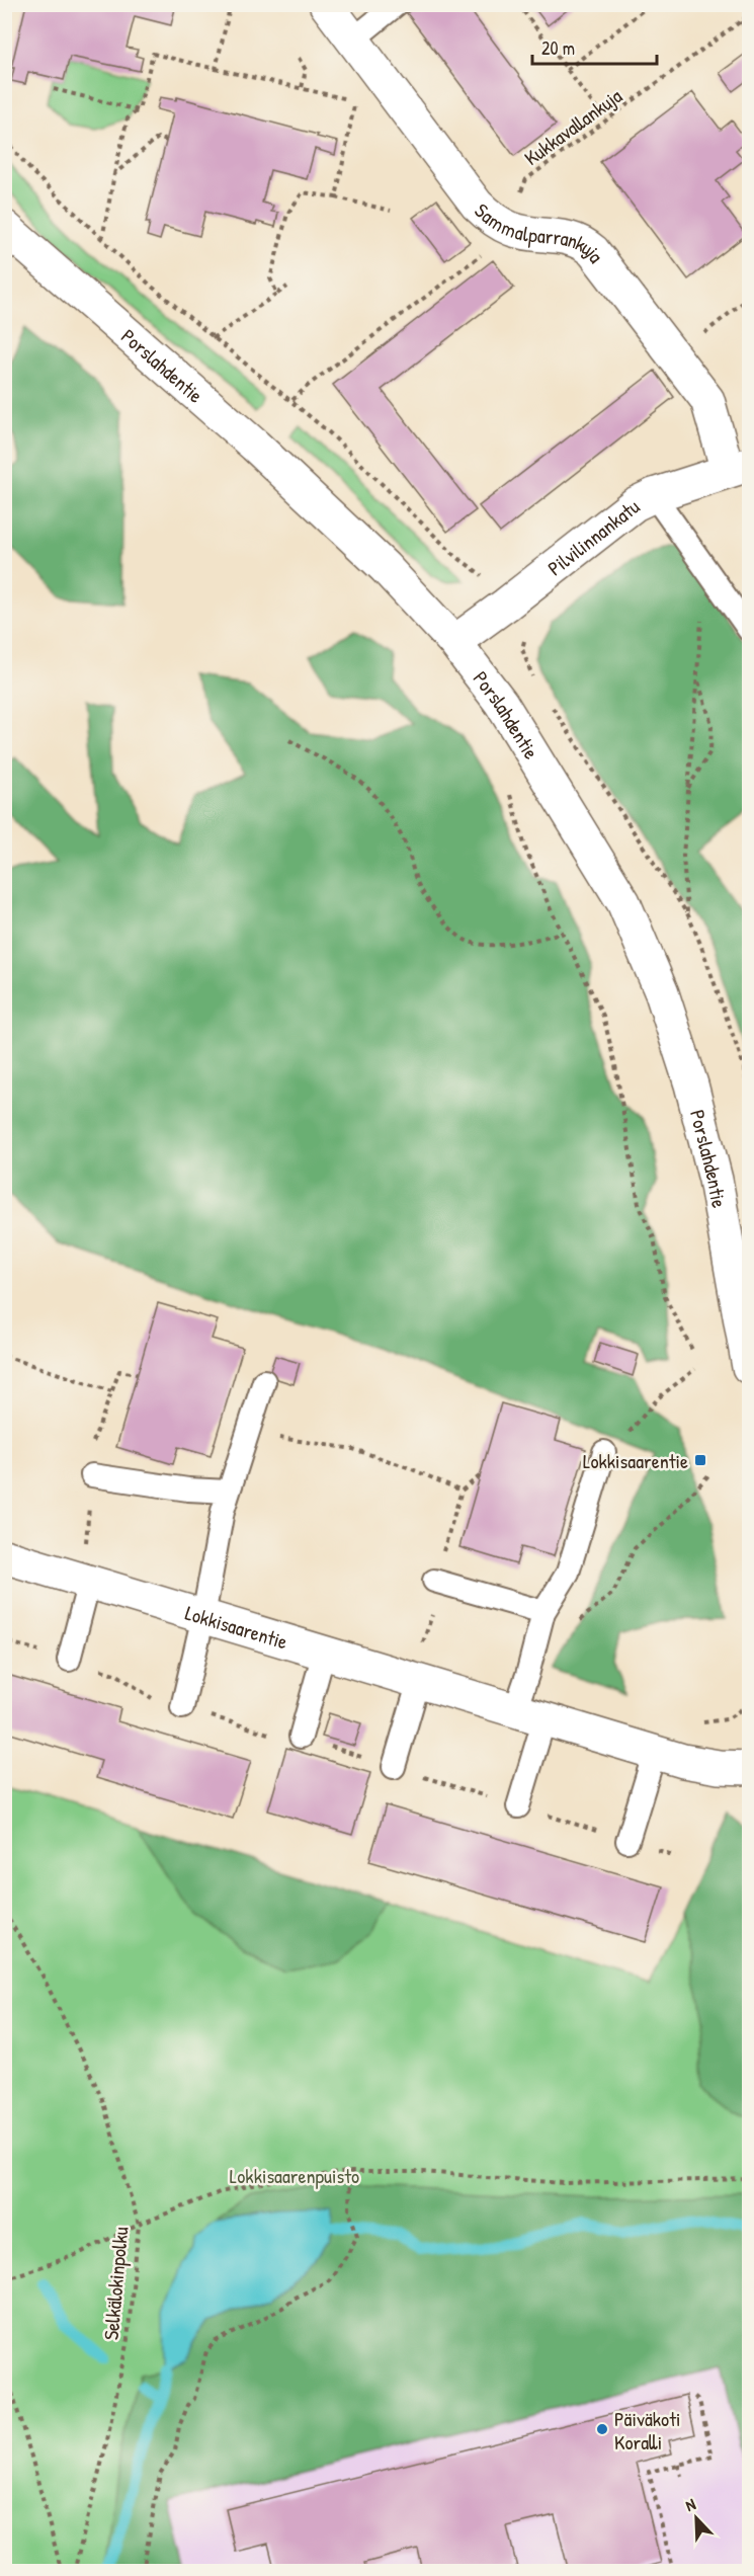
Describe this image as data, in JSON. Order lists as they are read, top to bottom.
{
  "streets": {
    "street": [
      "Sammalparrankuja",
      "Porslahdentie",
      "Pilvilinnankatu",
      "Lokkisaarentie"
    ],
    "path": ["Kukkavallankuja", "Selkälokinpolku"]
  },
  "crossings": [
    ["Sammalparrankuja", "Pilvilinnankatu"],
    ["Porslahdentie", "Pilvilinnankatu"]
  ],
  "parks": ["Lokkisaarenpuisto"],
  "places": {
    "transit": ["Lokkisaarentie"],
    "other": ["Päiväkoti Koralli"]
  },
  "scale_bar": "20 m",
  "north": "top left"
}
